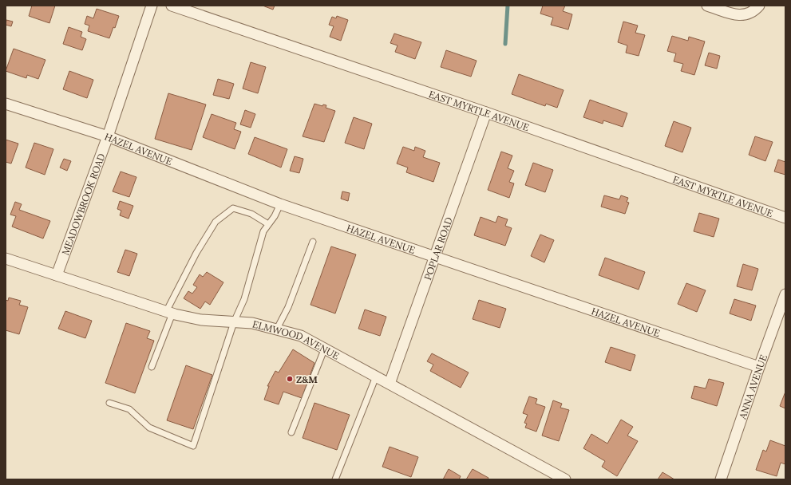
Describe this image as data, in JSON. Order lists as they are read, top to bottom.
{
  "streets": {
    "street": [
      "EAST MYRTLE AVENUE",
      "HAZEL AVENUE",
      "MEADOWBROOK ROAD",
      "POPLAR ROAD",
      "ELMWOOD AVENUE",
      "ANNA AVENUE"
    ]
  },
  "crossings": [
    ["EAST MYRTLE AVENUE", "POPLAR ROAD"],
    ["HAZEL AVENUE", "MEADOWBROOK ROAD"],
    ["HAZEL AVENUE", "POPLAR ROAD"],
    ["HAZEL AVENUE", "ANNA AVENUE"],
    ["MEADOWBROOK ROAD", "ELMWOOD AVENUE"],
    ["POPLAR ROAD", "ELMWOOD AVENUE"]
  ],
  "places": ["Z&M"]
}
